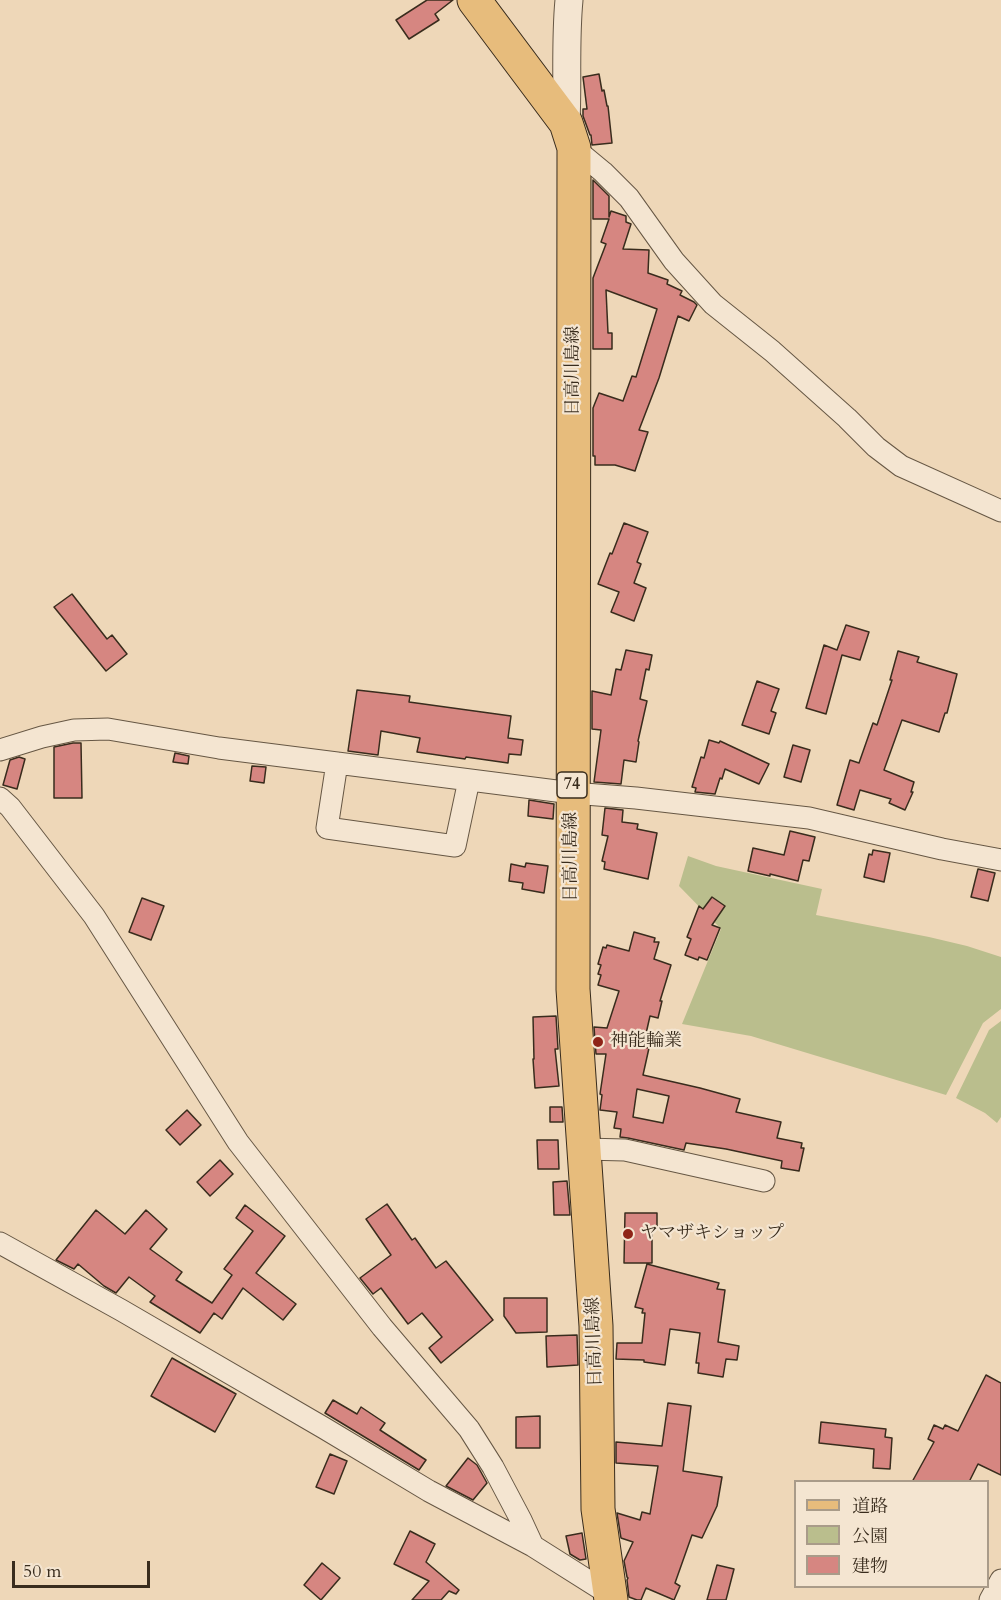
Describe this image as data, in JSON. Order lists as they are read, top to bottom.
{
  "streets": {
    "main road": ["日高川島線", "74"]
  },
  "places": ["神能輪業", "ヤマザキショップ"],
  "legend": ["道路", "公園", "建物"],
  "scale_bar": "50 m"
}
